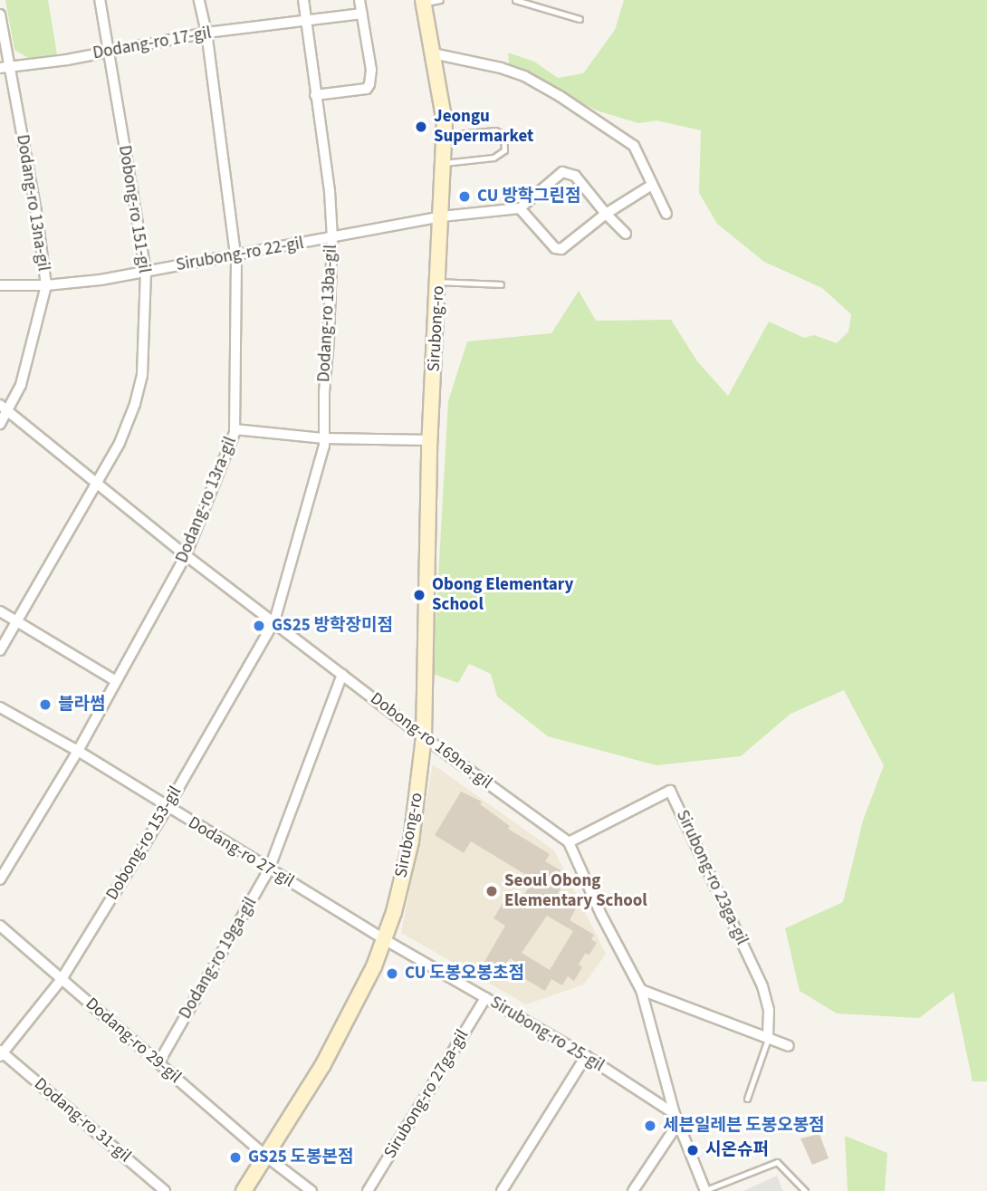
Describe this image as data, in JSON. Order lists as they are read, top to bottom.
{
  "streets": {
    "street": [
      "Dodang-ro 17-gil",
      "Dodang-ro 13na-gil",
      "Dobong-ro 151-gil",
      "Sirubong-ro 22-gil",
      "Dodang-ro 13ba-gil",
      "Sirubong-ro",
      "Dodang-ro 13ra-gil",
      "Dobong-ro 169na-gil",
      "Dobong-ro 153-gil",
      "Dodang-ro 27-gil",
      "Sirubong-ro 23ga-gil",
      "Dodang-ro 19ga-gil",
      "Sirubong-ro 25-gil",
      "Dodang-ro 29-gil",
      "Sirubong-ro 27ga-gil",
      "Dodang-ro 31-gil"
    ]
  },
  "crossings": [
    ["Dodang-ro 17-gil", "Dodang-ro 13na-gil"],
    ["Dodang-ro 17-gil", "Dobong-ro 151-gil"],
    ["Dodang-ro 17-gil", "Dodang-ro 13ba-gil"],
    ["Dodang-ro 17-gil", "Dodang-ro 13ra-gil"],
    ["Dodang-ro 13na-gil", "Sirubong-ro 22-gil"],
    ["Dodang-ro 13na-gil", "Dobong-ro 169na-gil"],
    ["Dobong-ro 151-gil", "Sirubong-ro 22-gil"],
    ["Dobong-ro 151-gil", "Dobong-ro 169na-gil"],
    ["Sirubong-ro 22-gil", "Dodang-ro 13ba-gil"],
    ["Sirubong-ro 22-gil", "Sirubong-ro"],
    ["Sirubong-ro 22-gil", "Dodang-ro 13ra-gil"],
    ["Dodang-ro 13ba-gil", "Dobong-ro 169na-gil"],
    ["Dodang-ro 13ba-gil", "Dobong-ro 153-gil"],
    ["Sirubong-ro", "Dobong-ro 169na-gil"],
    ["Sirubong-ro", "Dodang-ro 27-gil"],
    ["Sirubong-ro", "Sirubong-ro 25-gil"],
    ["Sirubong-ro", "Dodang-ro 29-gil"],
    ["Dodang-ro 13ra-gil", "Dobong-ro 169na-gil"],
    ["Dodang-ro 13ra-gil", "Dodang-ro 27-gil"],
    ["Dobong-ro 169na-gil", "Dobong-ro 153-gil"],
    ["Dobong-ro 169na-gil", "Sirubong-ro 23ga-gil"],
    ["Dobong-ro 169na-gil", "Dodang-ro 19ga-gil"],
    ["Dobong-ro 169na-gil", "Sirubong-ro 25-gil"],
    ["Dobong-ro 153-gil", "Dodang-ro 27-gil"],
    ["Dobong-ro 153-gil", "Dodang-ro 29-gil"],
    ["Dobong-ro 153-gil", "Dodang-ro 31-gil"],
    ["Dodang-ro 27-gil", "Dodang-ro 19ga-gil"],
    ["Dodang-ro 27-gil", "Sirubong-ro 25-gil"],
    ["Dodang-ro 19ga-gil", "Dodang-ro 29-gil"],
    ["Sirubong-ro 25-gil", "Sirubong-ro 27ga-gil"]
  ],
  "places": [
    "Jeongu Supermarket",
    "CU 방학그린점",
    "Obong Elementary School",
    "GS25 방학장미점",
    "블라썸",
    "Seoul Obong Elementary School",
    "CU 도봉오봉초점",
    "세븐일레븐 도봉오봉점",
    "시온슈퍼",
    "GS25 도봉본점"
  ]
}
